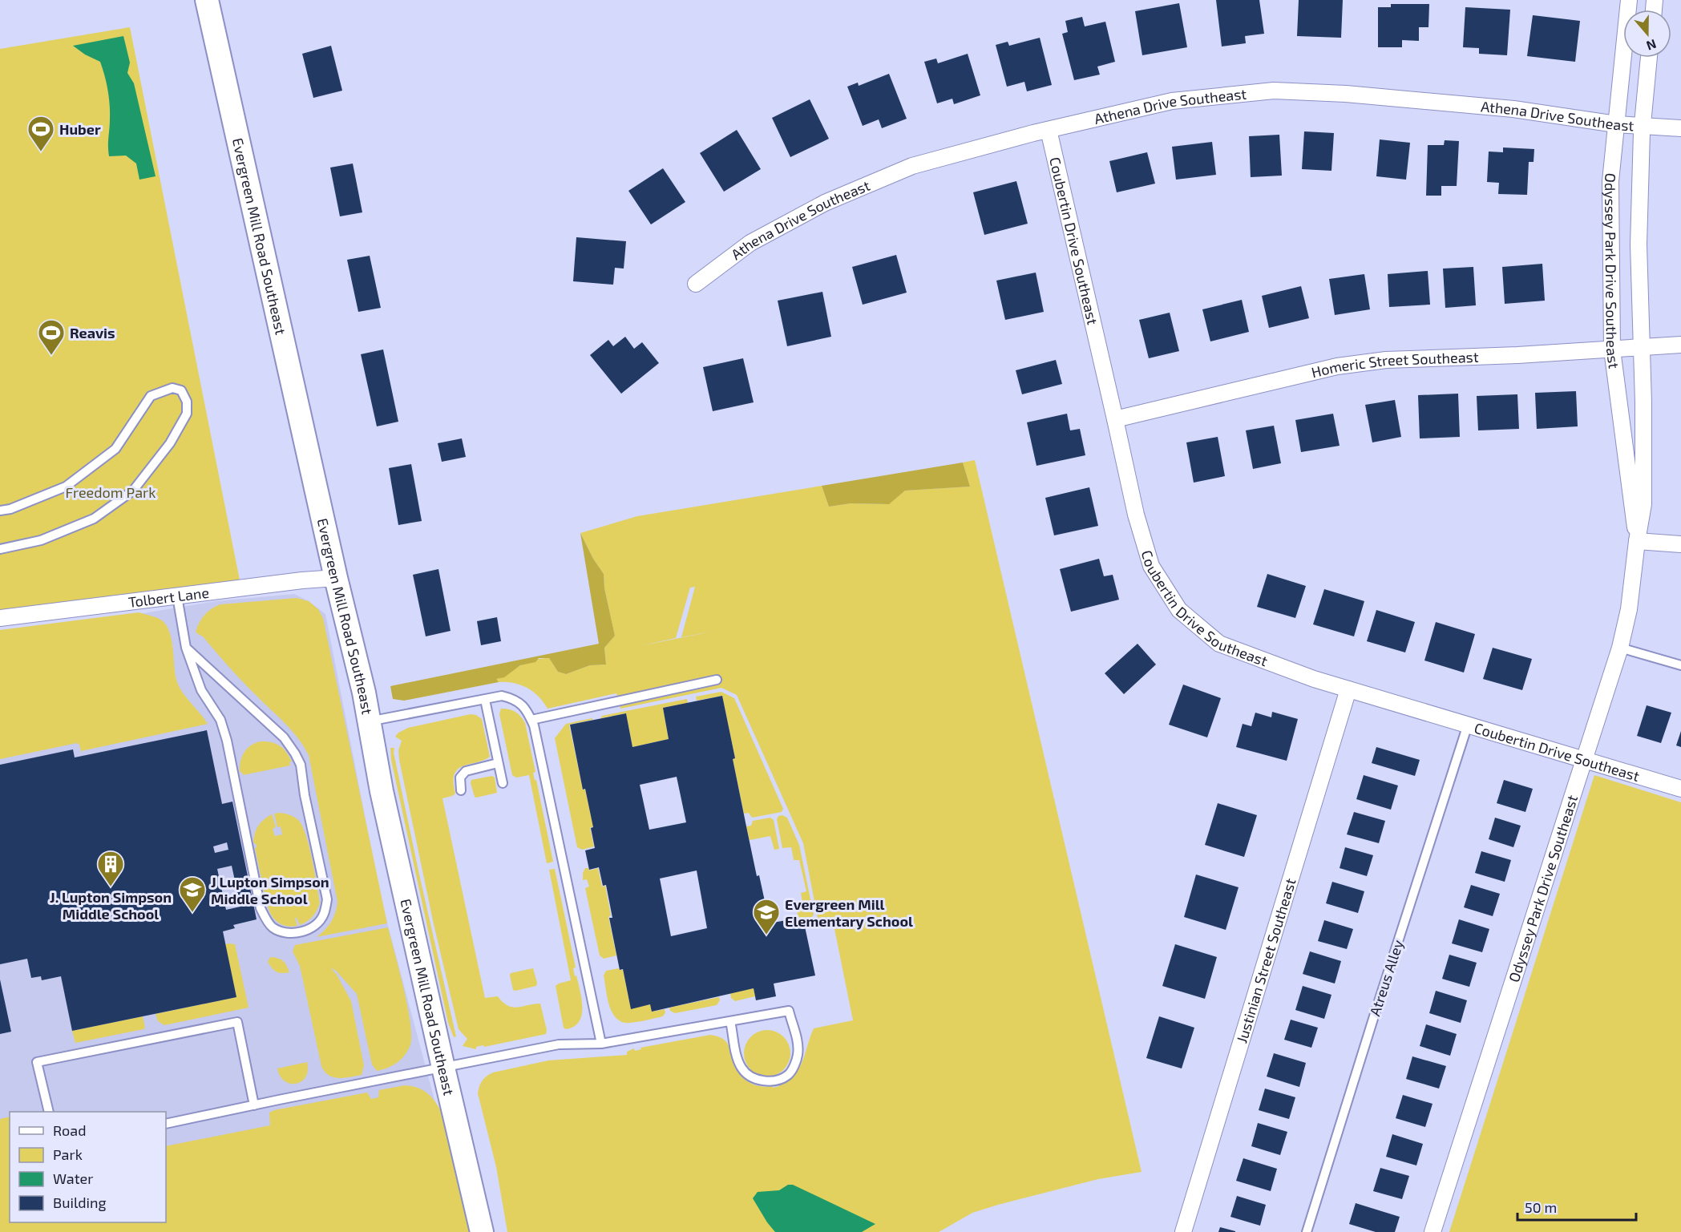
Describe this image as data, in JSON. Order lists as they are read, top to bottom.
{
  "streets": {
    "main road": ["Evergreen Mill Road Southeast"],
    "street": [
      "Athena Drive Southeast",
      "Coubertin Drive Southeast",
      "Odyssey Park Drive Southeast",
      "Homeric Street Southeast",
      "Tolbert Lane",
      "Justinian Street Southeast"
    ],
    "lane": ["Atreus Alley"]
  },
  "crossings": [
    ["Athena Drive Southeast", "Coubertin Drive Southeast"],
    ["Athena Drive Southeast", "Odyssey Park Drive Southeast"],
    ["Evergreen Mill Road Southeast", "Tolbert Lane"],
    ["Coubertin Drive Southeast", "Odyssey Park Drive Southeast"],
    ["Coubertin Drive Southeast", "Homeric Street Southeast"],
    ["Coubertin Drive Southeast", "Justinian Street Southeast"],
    ["Coubertin Drive Southeast", "Atreus Alley"],
    ["Odyssey Park Drive Southeast", "Homeric Street Southeast"]
  ],
  "parks": ["Freedom Park"],
  "places": {
    "sports": ["Huber", "Reavis"],
    "building": ["J. Lupton Simpson Middle School"],
    "school or university": ["J Lupton Simpson Middle School", "Evergreen Mill Elementary School"]
  },
  "legend": [
    "Road",
    "Park",
    "Water",
    "Building"
  ],
  "scale_bar": "50 m",
  "north": "bottom"
}
